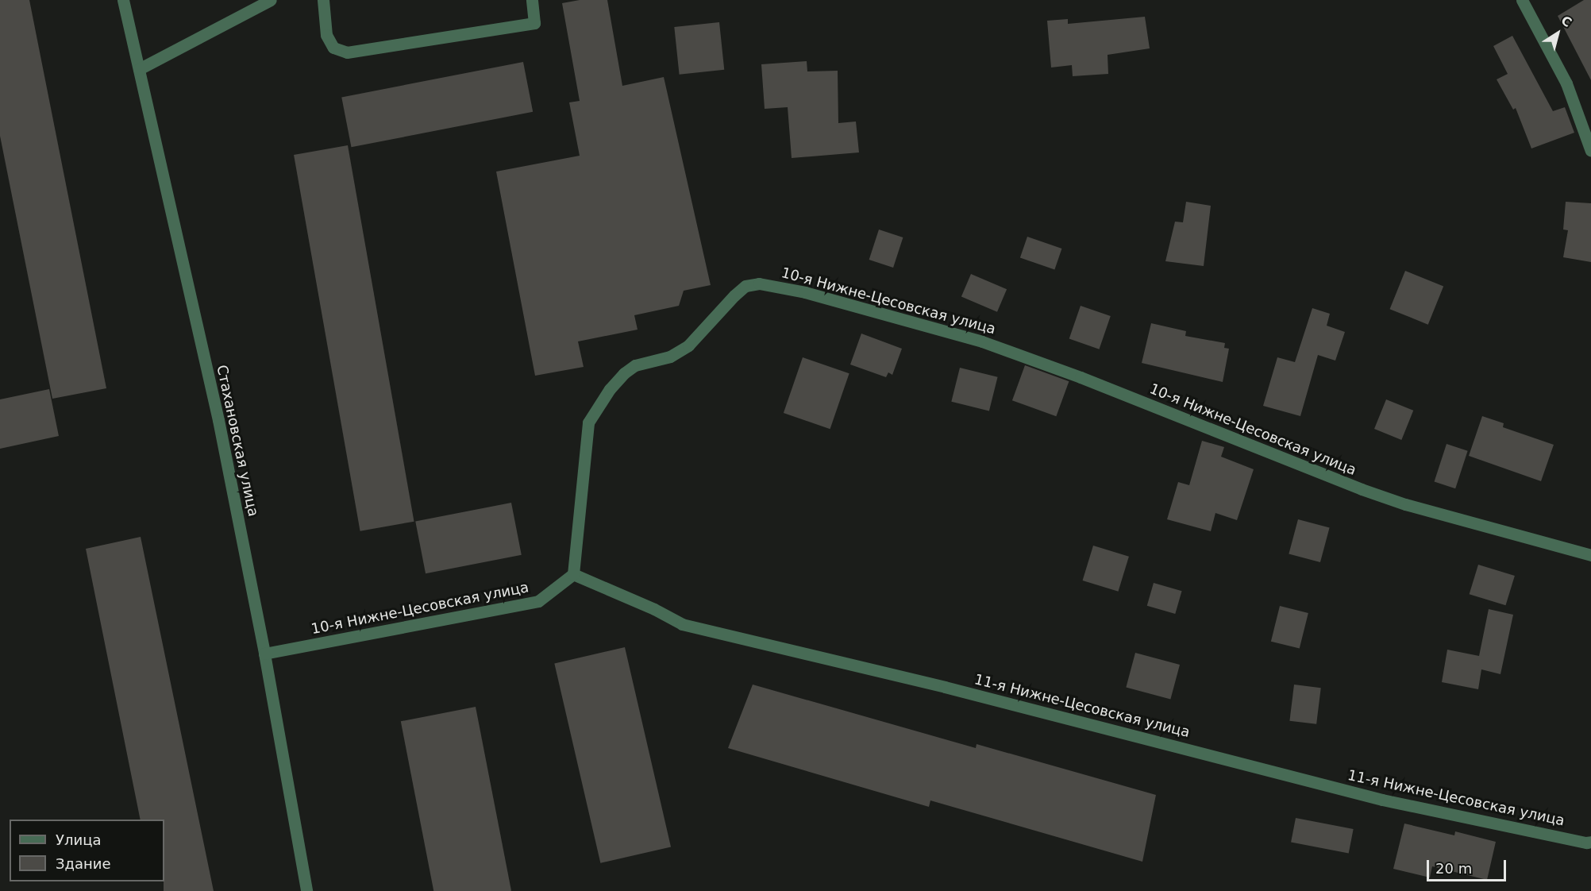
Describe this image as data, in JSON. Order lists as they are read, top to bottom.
{
  "streets": {
    "street": ["10-я Нижне-Цесовская улица", "Стахановская улица", "11-я Нижне-Цесовская улица"]
  },
  "crossings": [
    ["10-я Нижне-Цесовская улица", "Стахановская улица"],
    ["10-я Нижне-Цесовская улица", "11-я Нижне-Цесовская улица"]
  ],
  "legend": ["Улица", "Здание"],
  "scale_bar": "20 m",
  "north": "top right"
}
